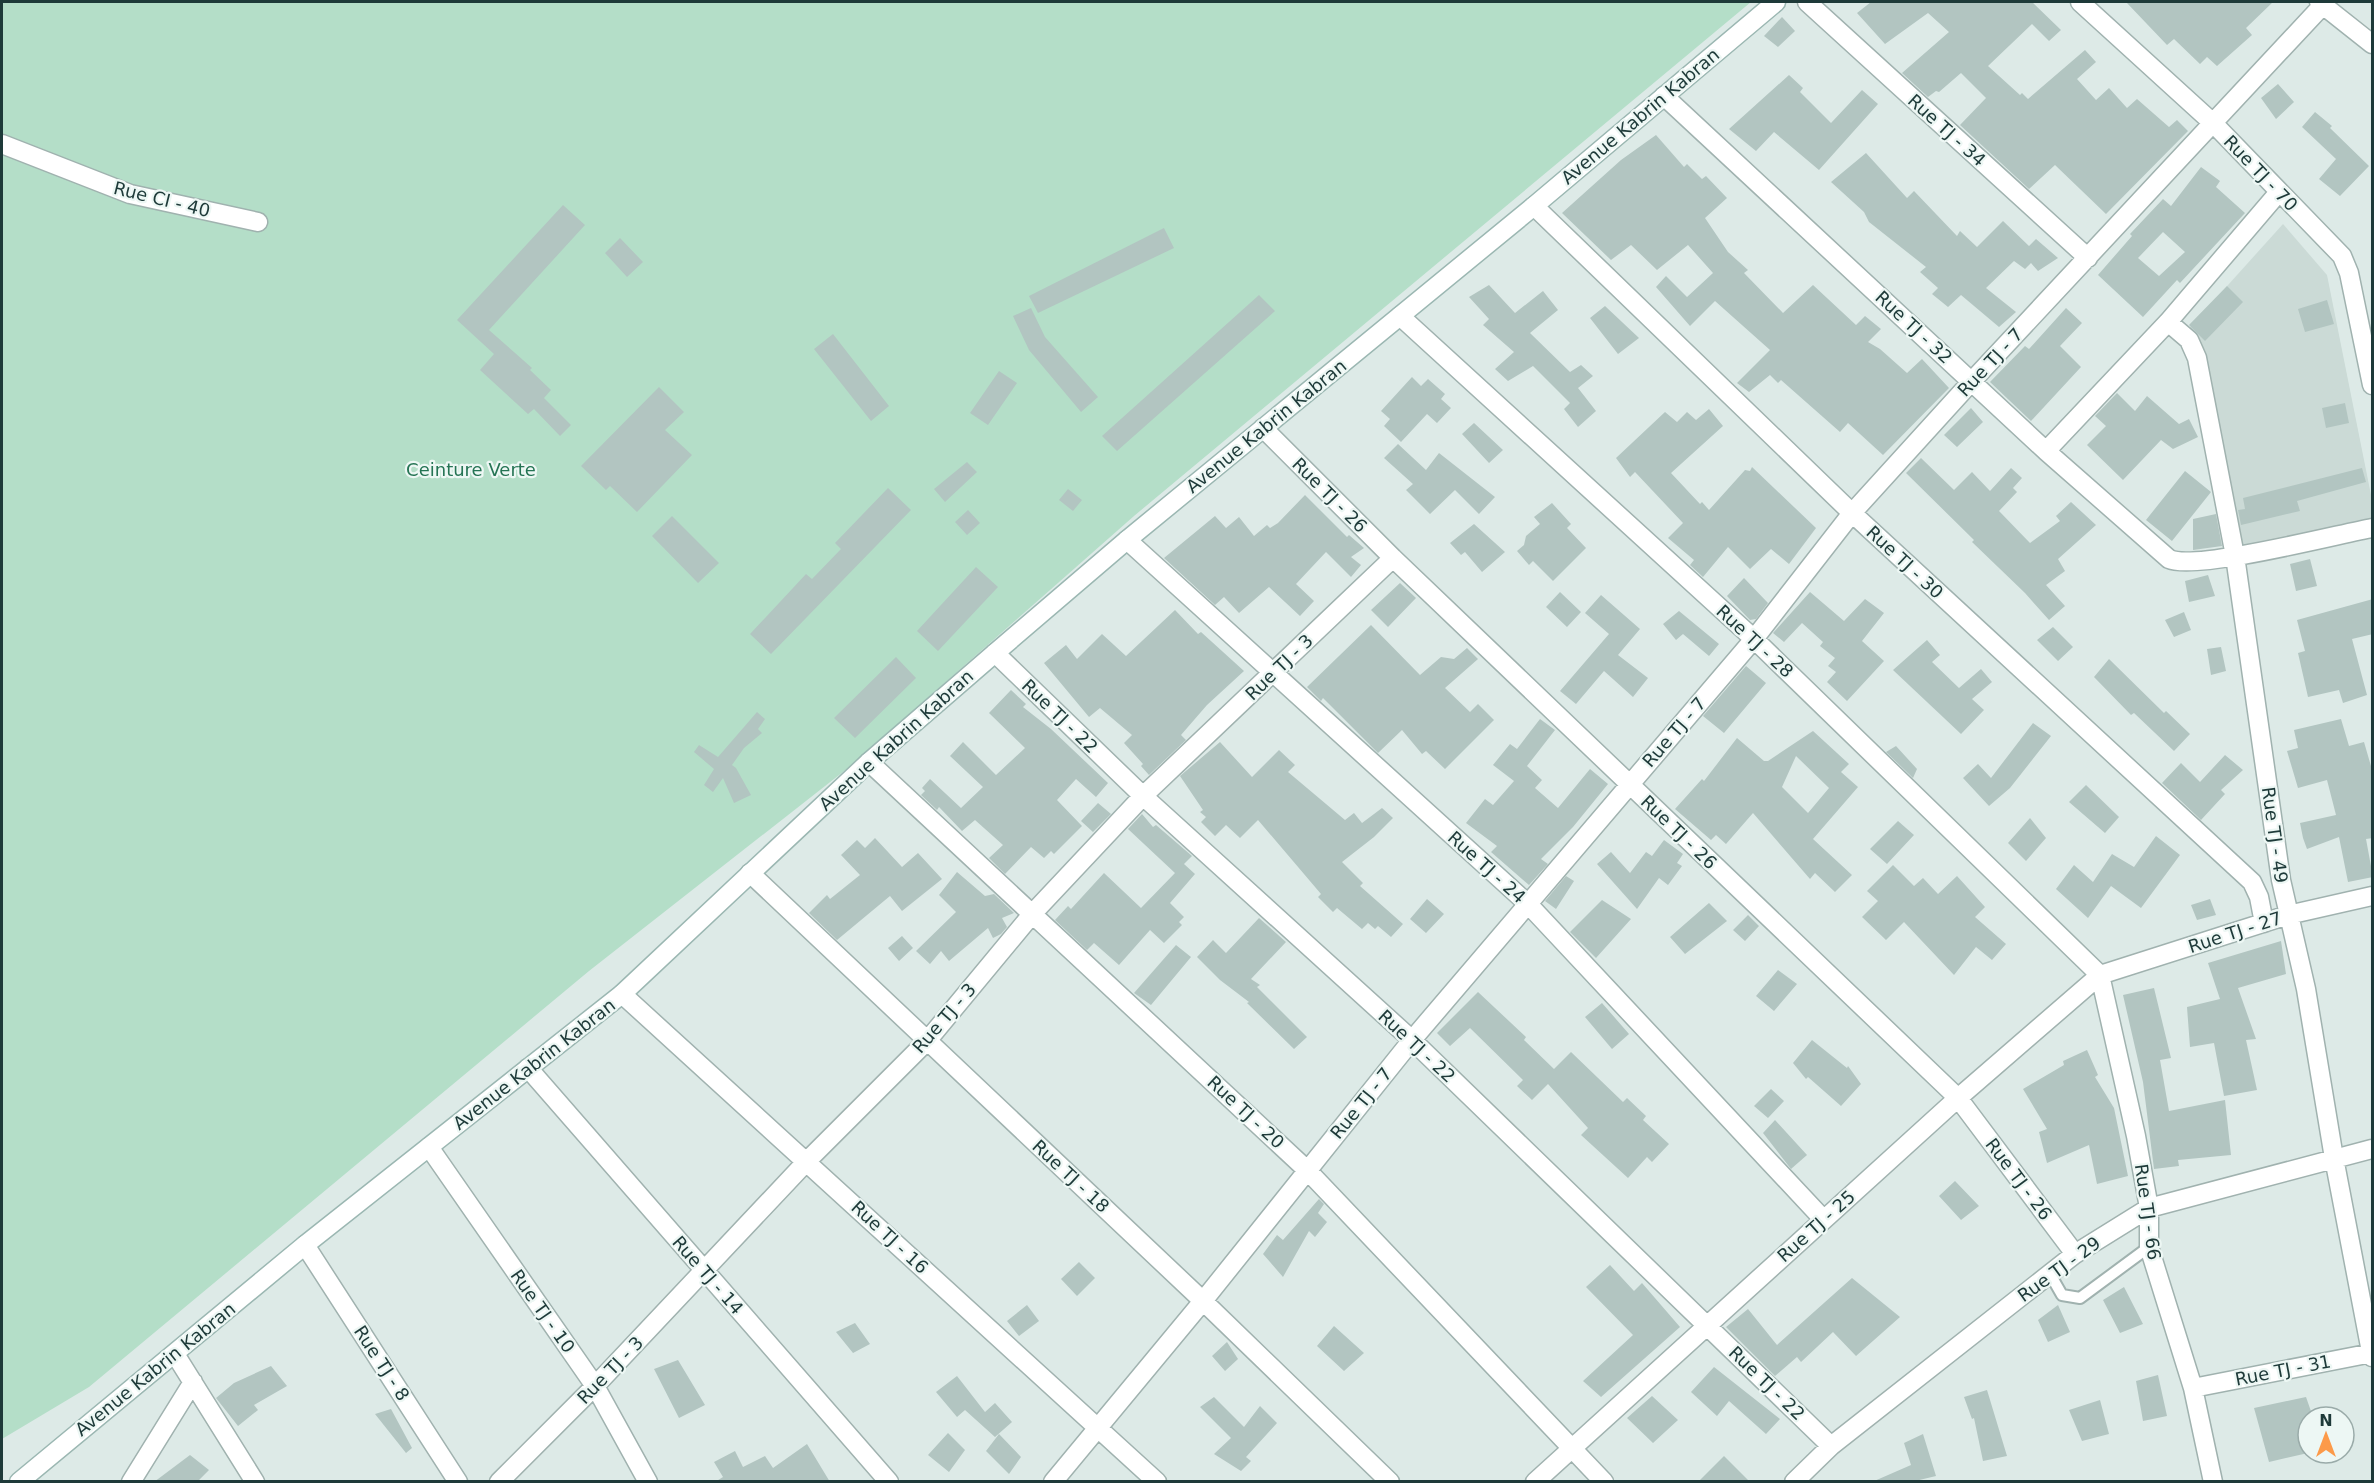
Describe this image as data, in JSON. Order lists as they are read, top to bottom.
{
  "streets": {
    "street": [
      "Avenue Kabrin Kabran",
      "Rue TJ - 34",
      "Rue TJ - 70",
      "Rue CI - 40",
      "Rue TJ - 32",
      "Rue TJ - 7",
      "Rue TJ - 26",
      "Rue TJ - 30",
      "Rue TJ - 28",
      "Rue TJ - 3",
      "Rue TJ - 22",
      "Rue TJ - 49",
      "Rue TJ - 24",
      "Rue TJ - 27",
      "Rue TJ - 20",
      "Rue TJ - 18",
      "Rue TJ - 66",
      "Rue TJ - 25",
      "Rue TJ - 16",
      "Rue TJ - 29",
      "Rue TJ - 14",
      "Rue TJ - 10",
      "Rue TJ - 8",
      "Rue TJ - 31"
    ]
  },
  "crossings": [
    ["Avenue Kabrin Kabran", "Rue TJ - 32"],
    ["Avenue Kabrin Kabran", "Rue TJ - 26"],
    ["Avenue Kabrin Kabran", "Rue TJ - 30"],
    ["Avenue Kabrin Kabran", "Rue TJ - 28"],
    ["Avenue Kabrin Kabran", "Rue TJ - 22"],
    ["Avenue Kabrin Kabran", "Rue TJ - 24"],
    ["Avenue Kabrin Kabran", "Rue TJ - 20"],
    ["Avenue Kabrin Kabran", "Rue TJ - 18"],
    ["Avenue Kabrin Kabran", "Rue TJ - 16"],
    ["Avenue Kabrin Kabran", "Rue TJ - 14"],
    ["Avenue Kabrin Kabran", "Rue TJ - 10"],
    ["Avenue Kabrin Kabran", "Rue TJ - 8"],
    ["Rue TJ - 34", "Rue TJ - 7"],
    ["Rue TJ - 70", "Rue TJ - 7"],
    ["Rue TJ - 32", "Rue TJ - 7"],
    ["Rue TJ - 32", "Rue TJ - 49"],
    ["Rue TJ - 7", "Rue TJ - 26"],
    ["Rue TJ - 7", "Rue TJ - 30"],
    ["Rue TJ - 7", "Rue TJ - 28"],
    ["Rue TJ - 7", "Rue TJ - 22"],
    ["Rue TJ - 7", "Rue TJ - 24"],
    ["Rue TJ - 7", "Rue TJ - 20"],
    ["Rue TJ - 7", "Rue TJ - 18"],
    ["Rue TJ - 7", "Rue TJ - 16"],
    ["Rue TJ - 26", "Rue TJ - 3"],
    ["Rue TJ - 26", "Rue TJ - 25"],
    ["Rue TJ - 26", "Rue TJ - 29"],
    ["Rue TJ - 30", "Rue TJ - 27"],
    ["Rue TJ - 28", "Rue TJ - 27"],
    ["Rue TJ - 28", "Rue TJ - 66"],
    ["Rue TJ - 28", "Rue TJ - 25"],
    ["Rue TJ - 3", "Rue TJ - 22"],
    ["Rue TJ - 3", "Rue TJ - 24"],
    ["Rue TJ - 3", "Rue TJ - 20"],
    ["Rue TJ - 3", "Rue TJ - 18"],
    ["Rue TJ - 3", "Rue TJ - 16"],
    ["Rue TJ - 3", "Rue TJ - 14"],
    ["Rue TJ - 3", "Rue TJ - 10"],
    ["Rue TJ - 22", "Rue TJ - 25"],
    ["Rue TJ - 22", "Rue TJ - 29"],
    ["Rue TJ - 49", "Rue TJ - 27"],
    ["Rue TJ - 49", "Rue TJ - 29"],
    ["Rue TJ - 49", "Rue TJ - 31"],
    ["Rue TJ - 24", "Rue TJ - 25"],
    ["Rue TJ - 27", "Rue TJ - 66"],
    ["Rue TJ - 27", "Rue TJ - 25"],
    ["Rue TJ - 20", "Rue TJ - 25"],
    ["Rue TJ - 66", "Rue TJ - 25"],
    ["Rue TJ - 66", "Rue TJ - 29"],
    ["Rue TJ - 66", "Rue TJ - 31"]
  ],
  "parks": ["Ceinture Verte"],
  "north": "top"
}
